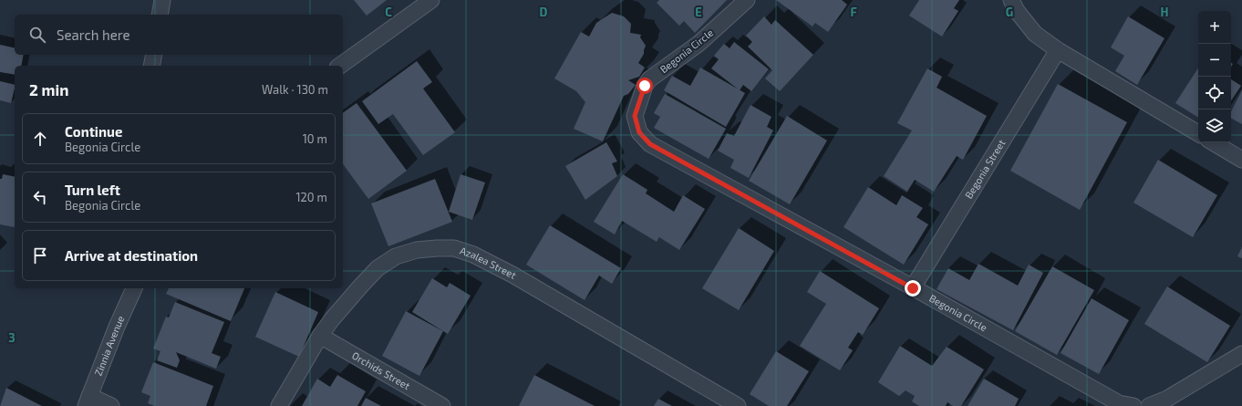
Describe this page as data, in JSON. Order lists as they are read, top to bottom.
{
  "streets": {
    "street": [
      "Begonia Circle",
      "Begonia Street",
      "Azalea Street",
      "Zinnia Avenue",
      "Orchids Street"
    ]
  },
  "crossings": [
    ["Begonia Circle", "Begonia Street"],
    ["Azalea Street", "Orchids Street"]
  ],
  "page": {
    "map_buttons": ["+", "−"],
    "search": "Search here",
    "heading": ["2 min", "Walk · 130 m"],
    "list": [
      ["Continue", "Begonia Circle", "10 m"],
      ["Turn left", "Begonia Circle", "120 m"],
      "Arrive at destination"
    ]
  },
  "grid": {
    "columns": [
      "C",
      "D",
      "E",
      "F",
      "G",
      "H"
    ],
    "rows": ["3"]
  }
}
